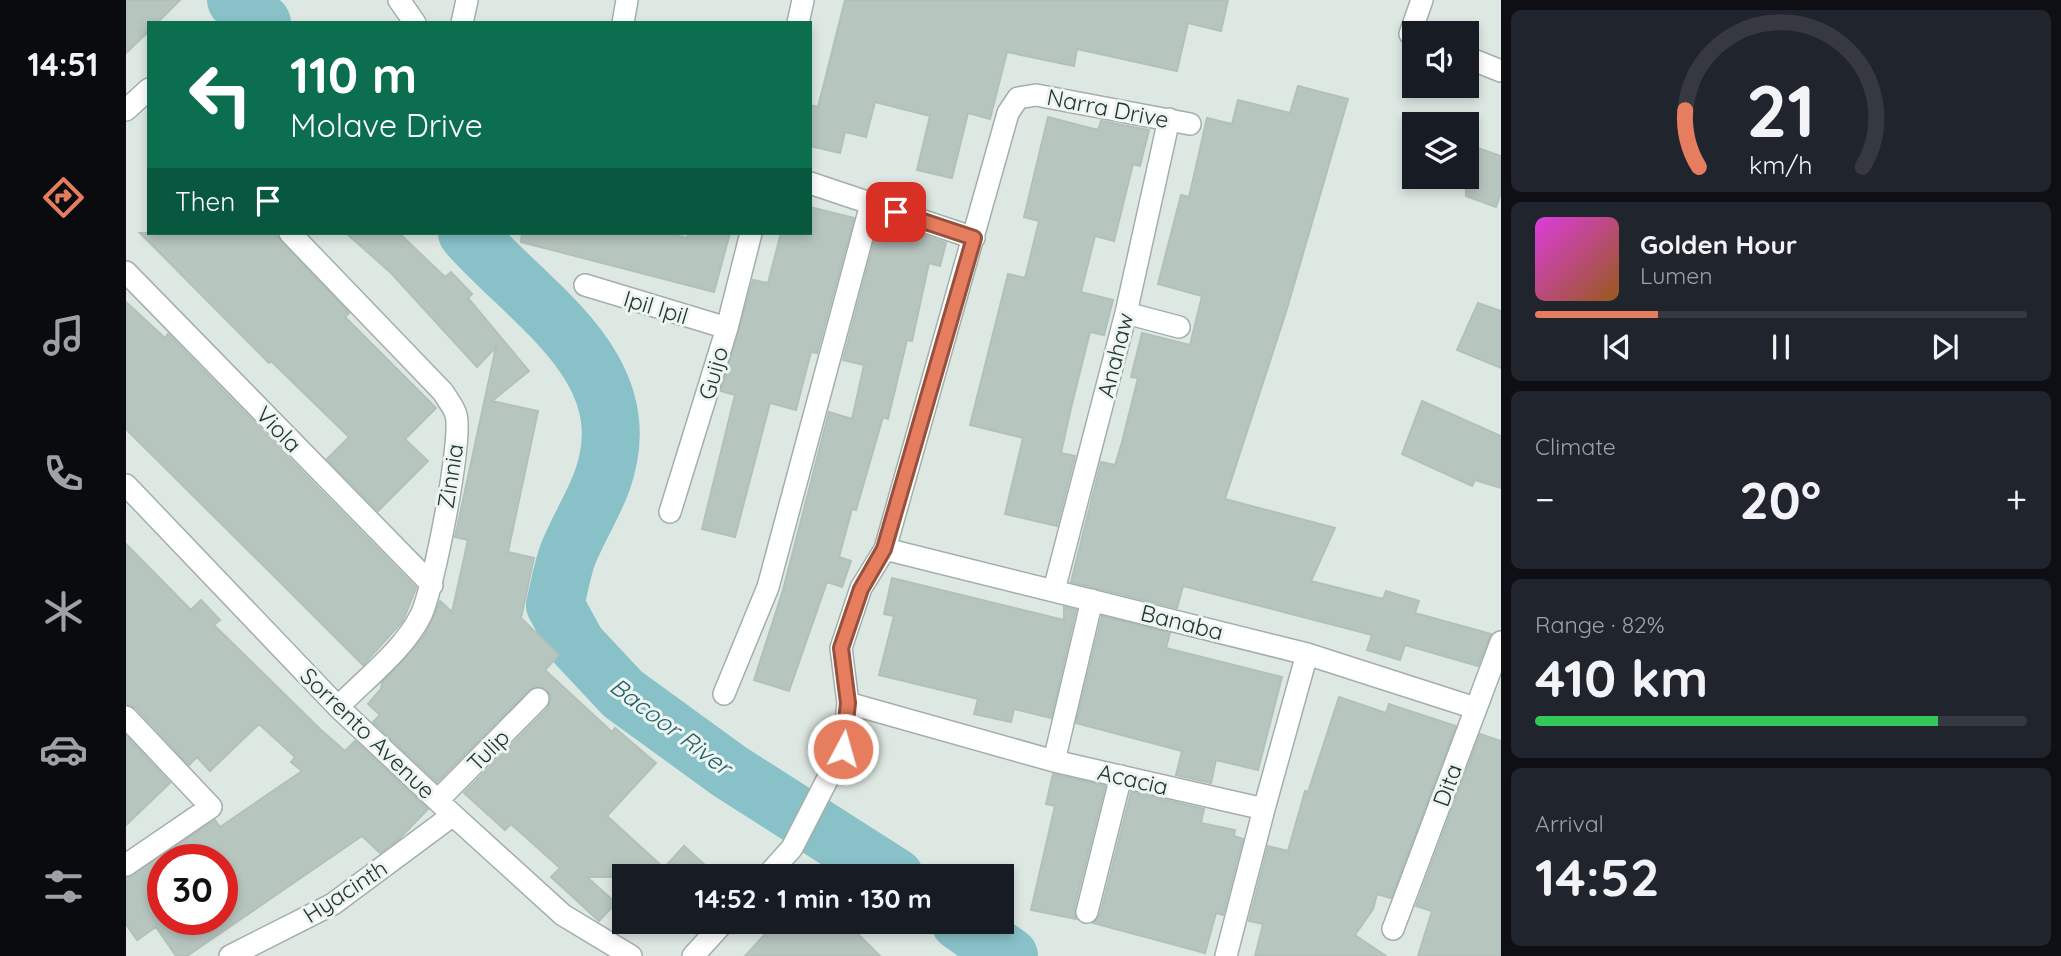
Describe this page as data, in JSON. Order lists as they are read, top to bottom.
{
  "streets": {
    "street": [
      "Narra Drive",
      "Ipil Ipil",
      "Anahaw",
      "Guijo",
      "Viola",
      "Zinnia",
      "Banaba",
      "Sorrento Avenue",
      "Tulip",
      "Acacia",
      "Dita",
      "Hyacinth"
    ]
  },
  "crossings": [
    ["Narra Drive", "Anahaw"],
    ["Narra Drive", "Banaba"],
    ["Narra Drive", "Acacia"],
    ["Ipil Ipil", "Guijo"],
    ["Anahaw", "Banaba"],
    ["Viola", "Zinnia"],
    ["Zinnia", "Sorrento Avenue"],
    ["Banaba", "Dita"],
    ["Sorrento Avenue", "Tulip"],
    ["Sorrento Avenue", "Hyacinth"],
    ["Tulip", "Hyacinth"]
  ],
  "water": ["Bacoor River"],
  "page": {
    "tabs": "14:51",
    "turn": ["110 m", "Molave Drive"],
    "then": "Then",
    "song": ["Golden Hour", "Lumen"],
    "tile": [
      "Climate",
      ["Range · 82%", "410 km"],
      ["Arrival", "14:52"]
    ],
    "heat": ["−", "20°", "+"],
    "limit": "30",
    "trip": "14:52 · 1 min · 130 m",
    "gauge": ["21", "km/h"]
  }
}
